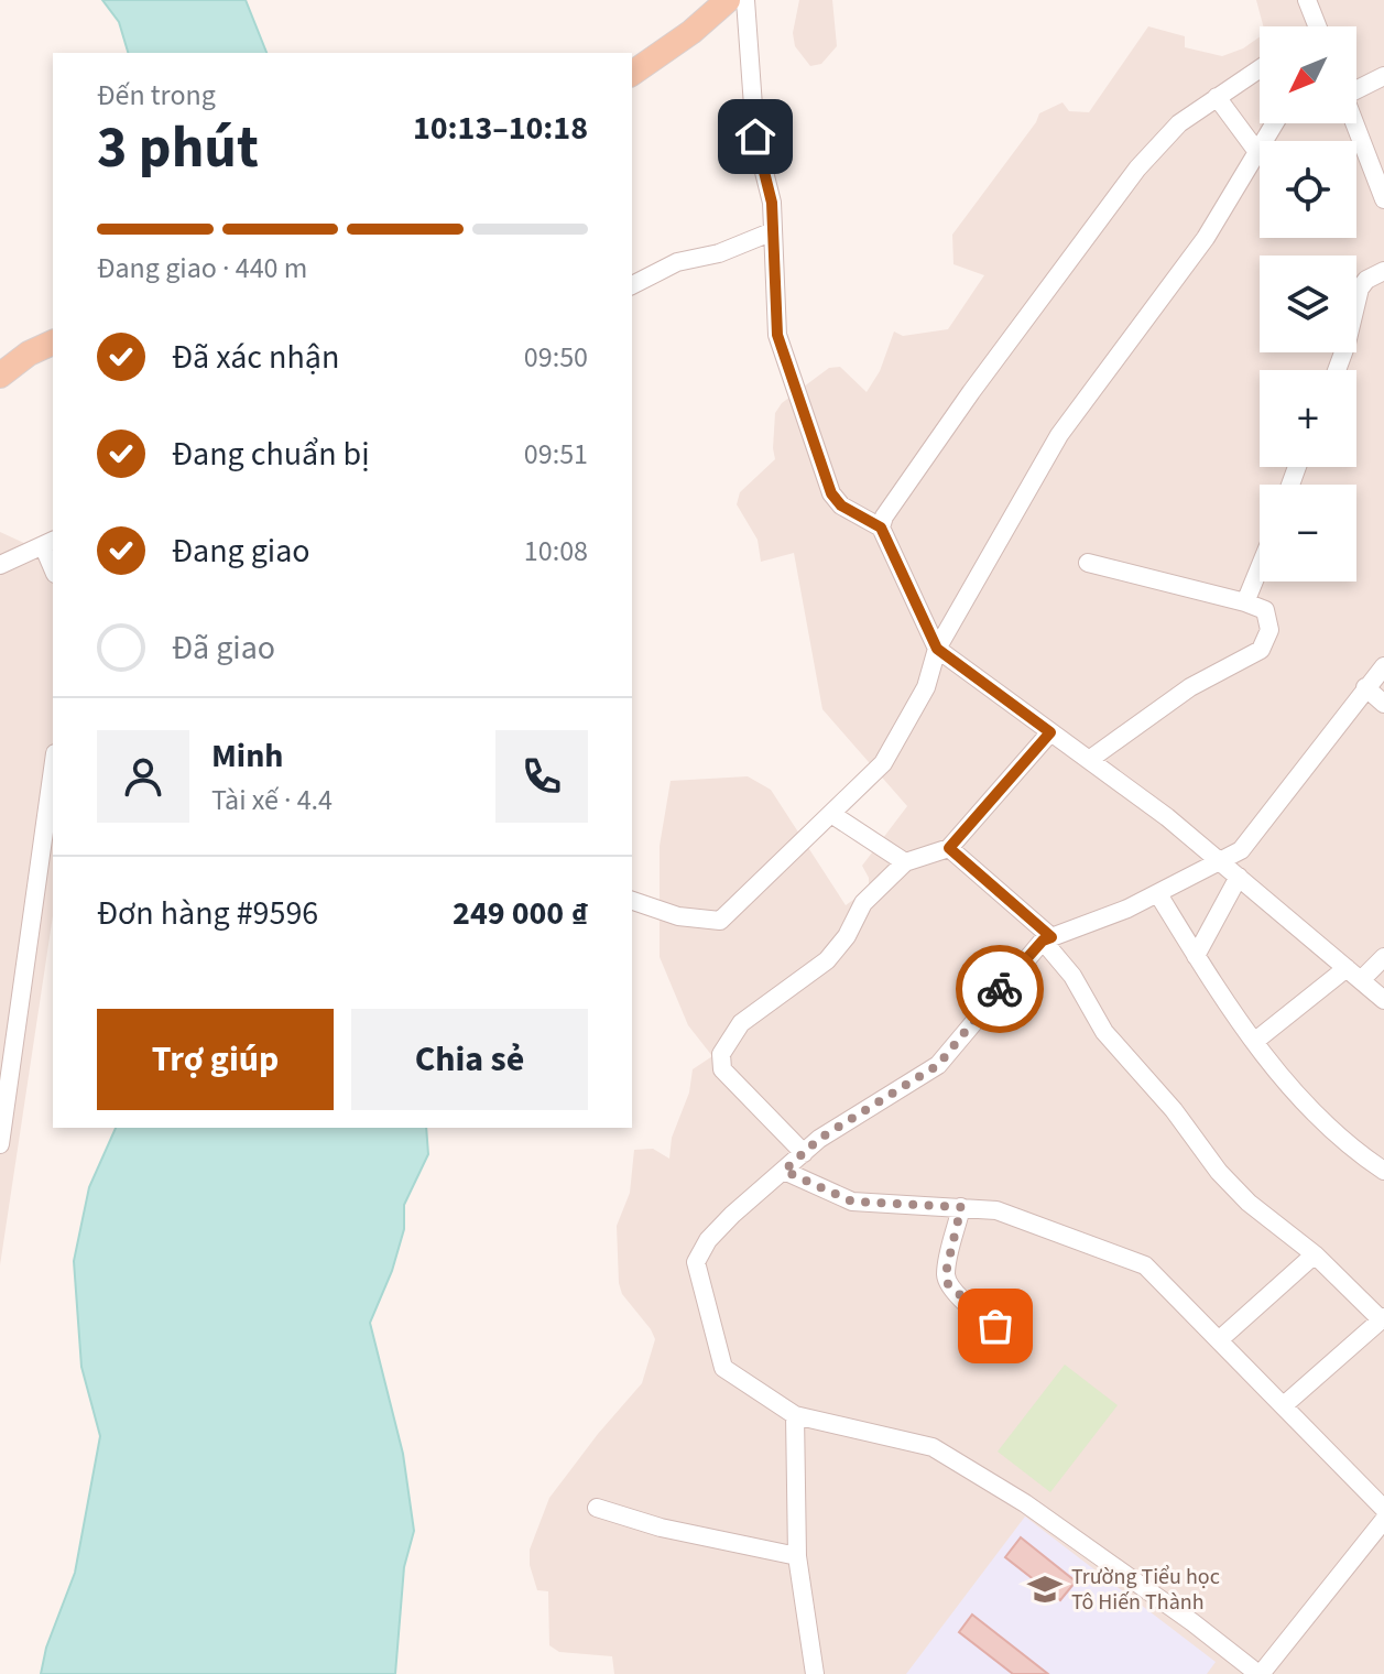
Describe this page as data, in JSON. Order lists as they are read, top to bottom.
{
  "places": {
    "school or university": ["Trường Tiểu học Tô Hiến Thành"]
  },
  "north": "bottom left",
  "page": {
    "map_buttons": ["+", "−"],
    "heading": ["3 phút", "Đến trong", "10:13–10:18"],
    "panel": [
      "Minh",
      "Tài xế · 4.4",
      "Đơn hàng #9596",
      "249 000 ₫"
    ],
    "bar": "Đang giao · 440 m",
    "list": [
      ["Đã xác nhận", "09:50"],
      ["Đang chuẩn bị", "09:51"],
      ["Đang giao", "10:08"],
      "Đã giao"
    ],
    "buttons": ["Trợ giúp", "Chia sẻ"]
  }
}
